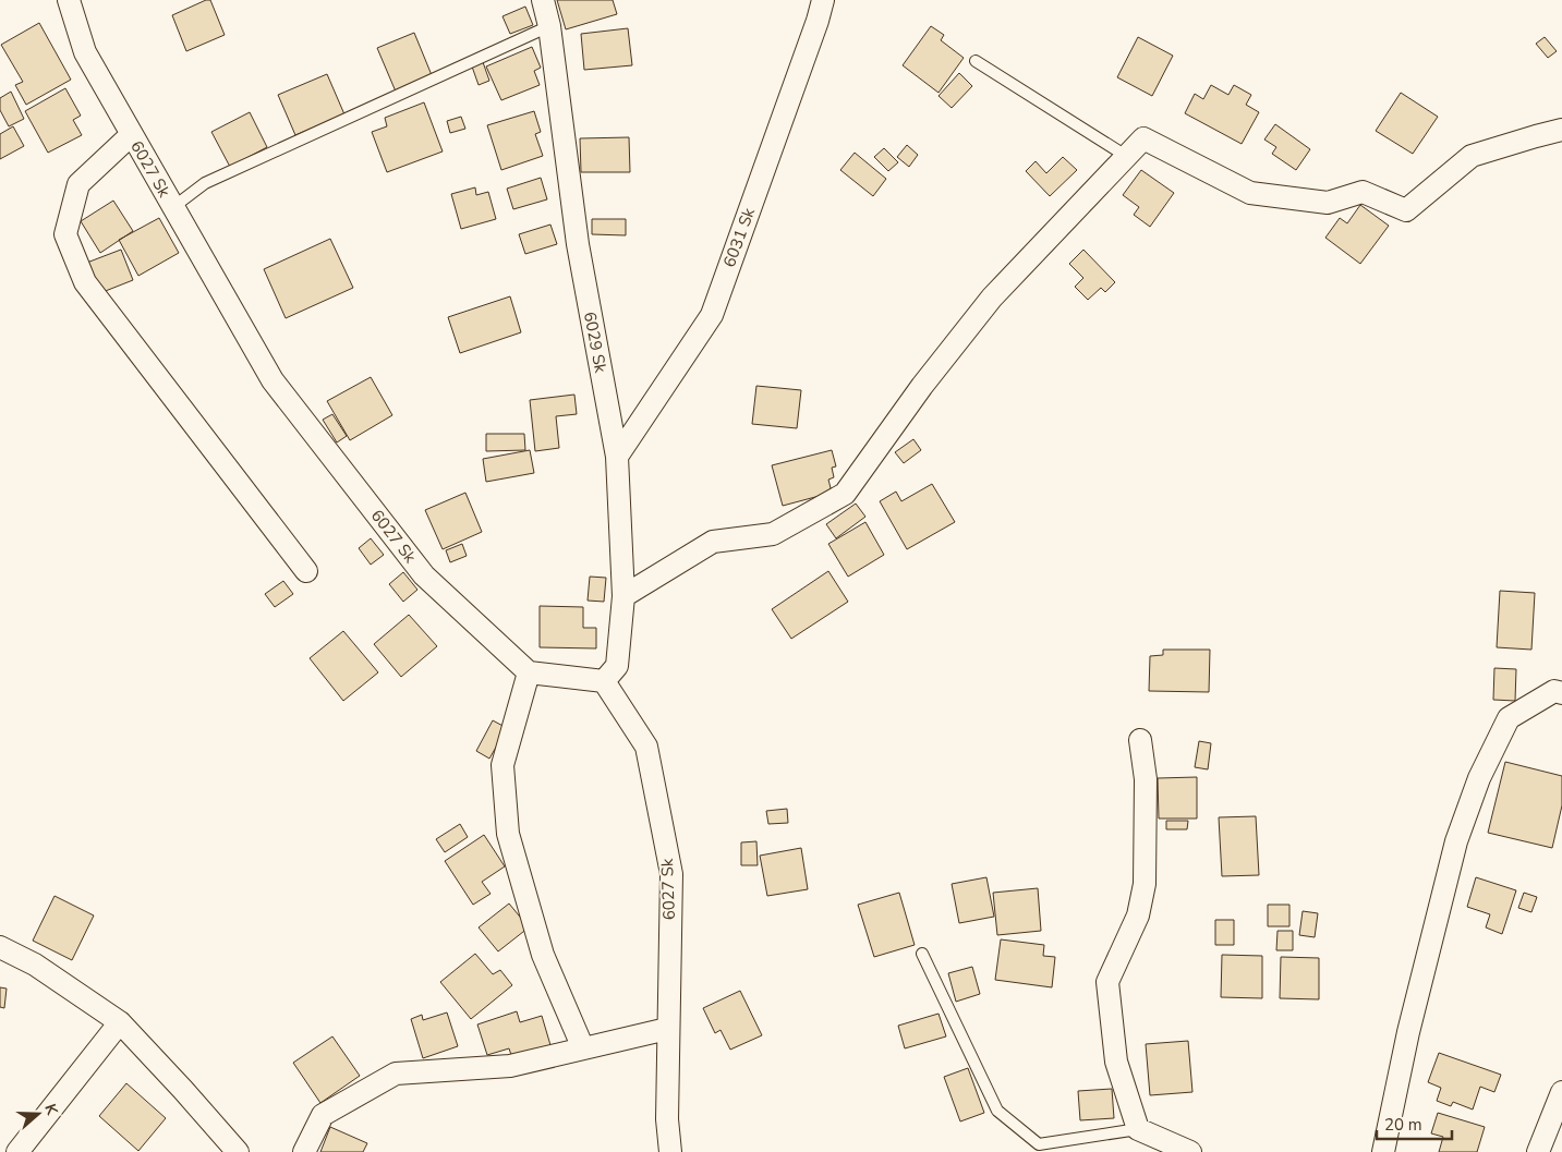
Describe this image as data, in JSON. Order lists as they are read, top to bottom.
{
  "streets": {
    "street": ["6027 Sk", "6031 Sk", "6029 Sk"]
  },
  "crossings": [
    ["6027 Sk", "6029 Sk"],
    ["6031 Sk", "6029 Sk"]
  ],
  "scale_bar": "20 m",
  "north": "right"
}
